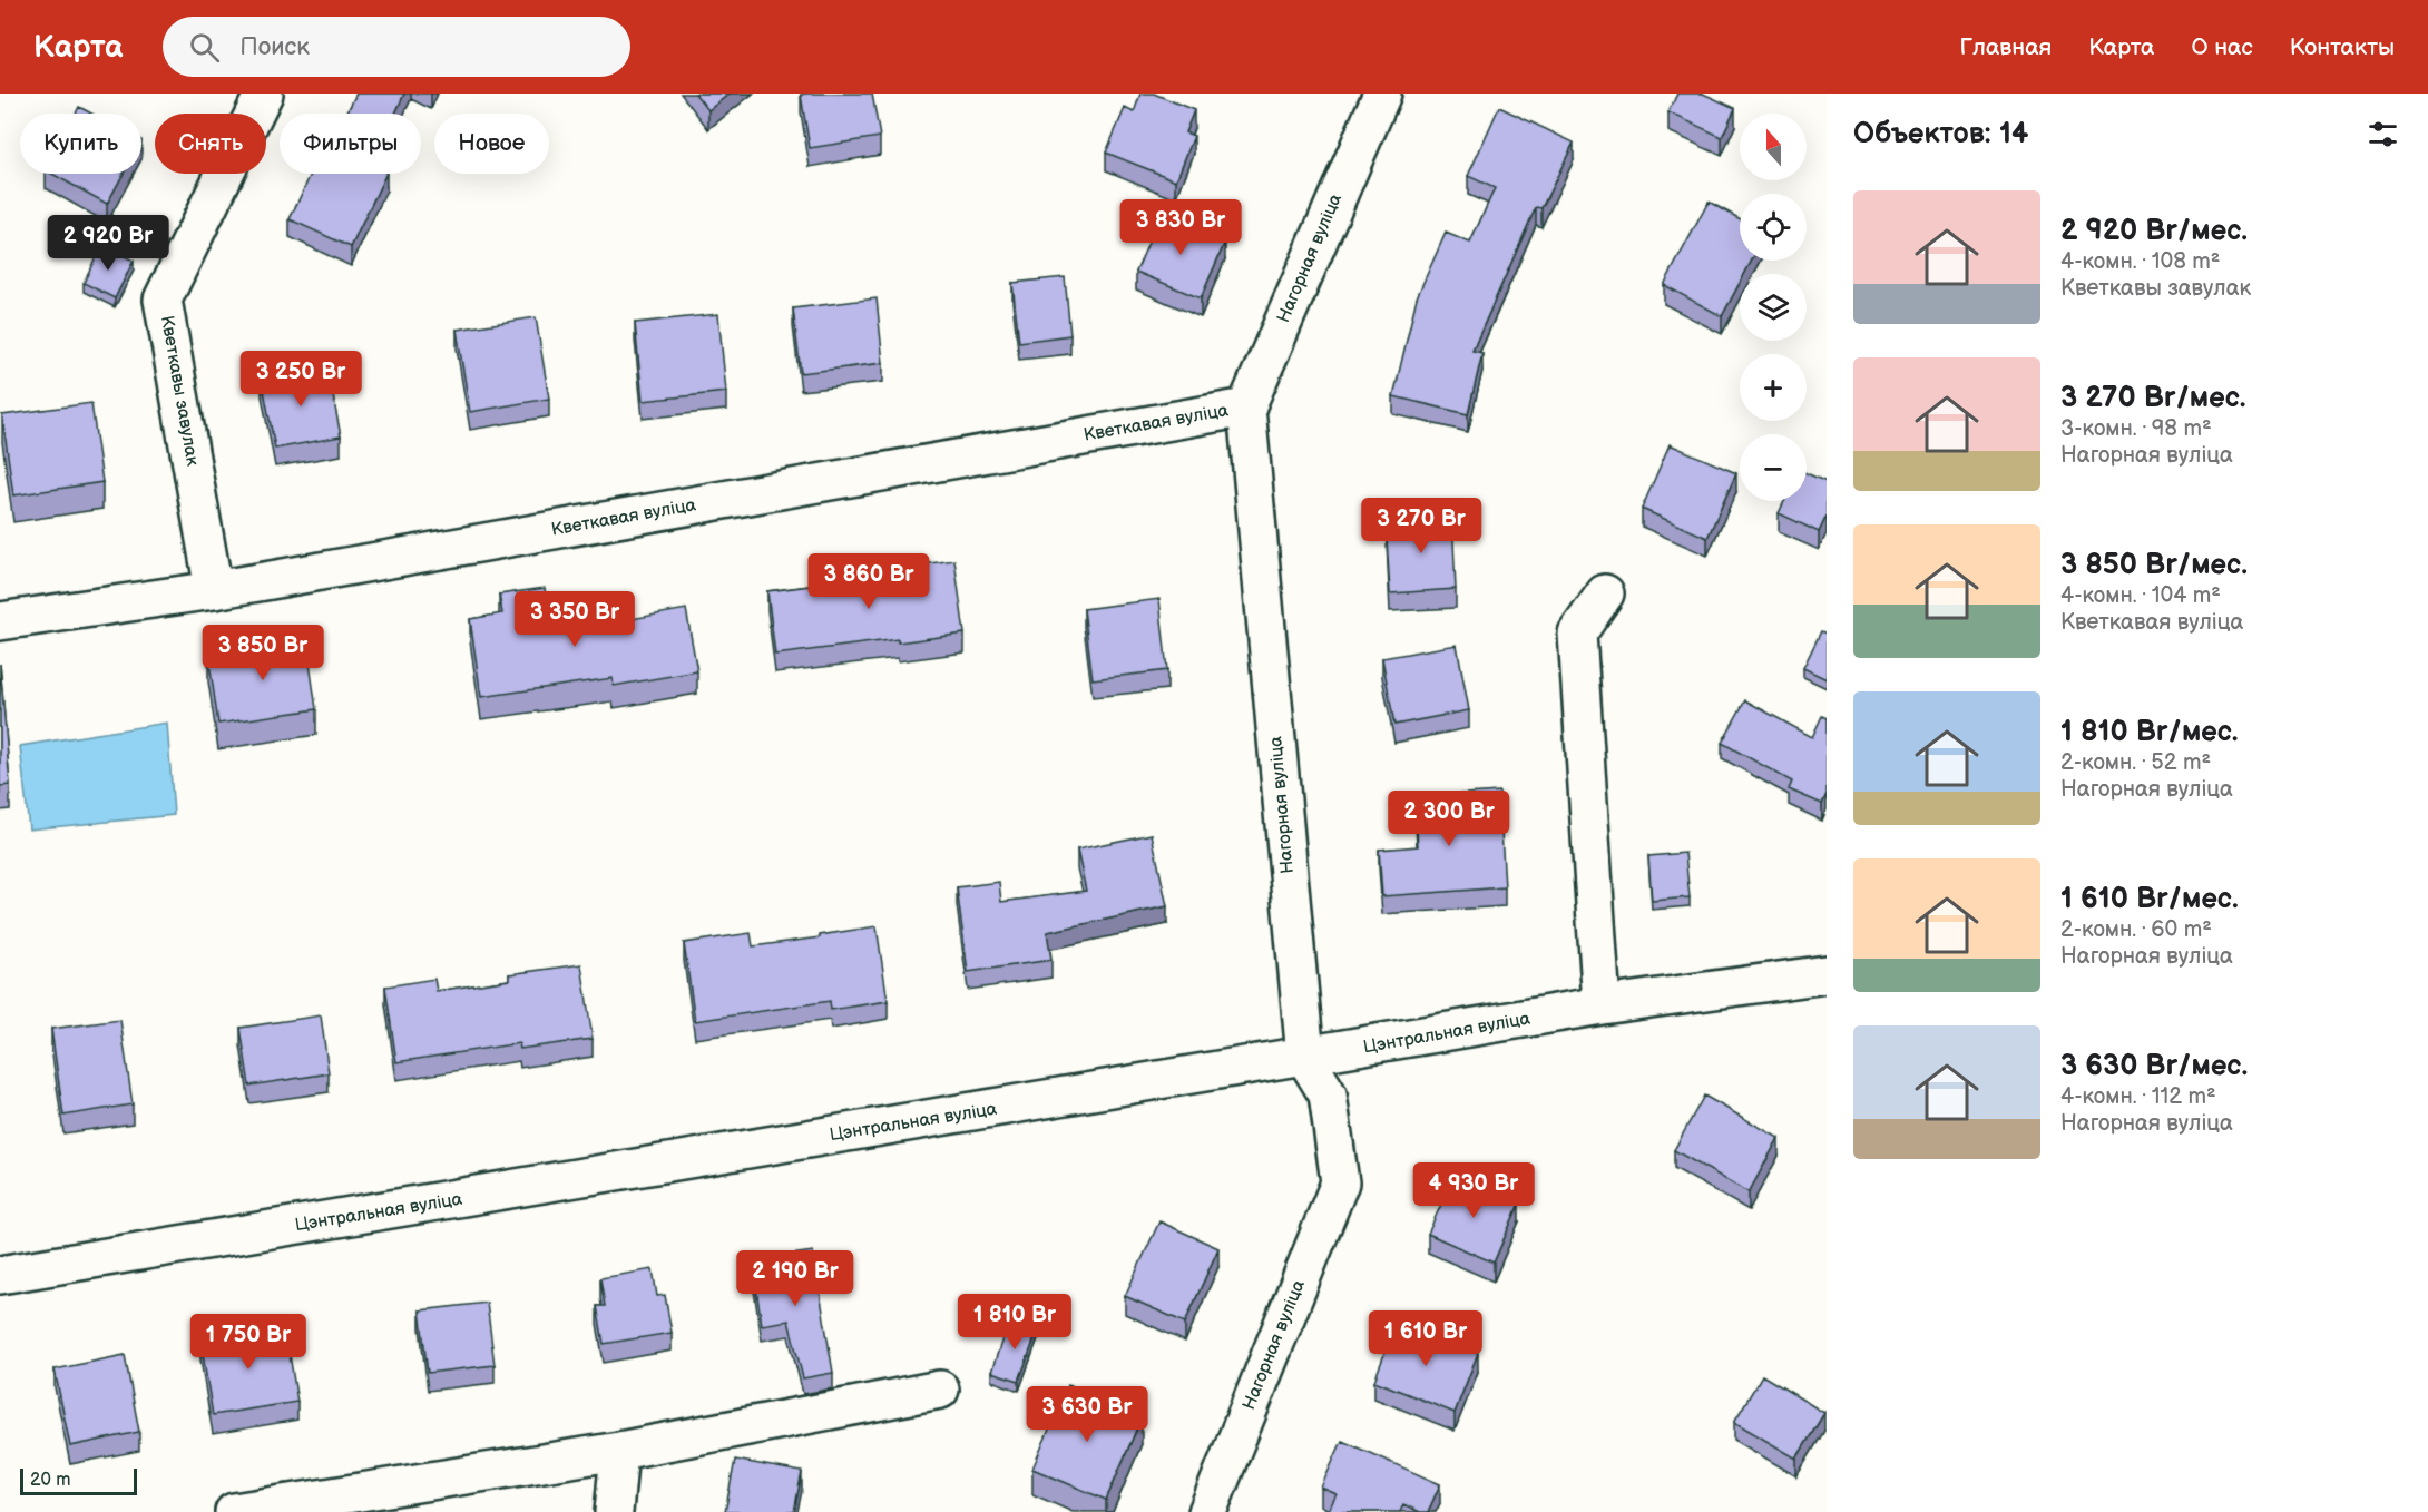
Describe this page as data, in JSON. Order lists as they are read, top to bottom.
{
  "streets": {
    "street": [
      "Нагорная вуліца",
      "Кветкавы завулак",
      "Кветкавая вуліца",
      "Цэнтральная вуліца"
    ]
  },
  "crossings": [
    ["Нагорная вуліца", "Кветкавая вуліца"],
    ["Нагорная вуліца", "Цэнтральная вуліца"],
    ["Кветкавы завулак", "Кветкавая вуліца"]
  ],
  "scale_bar": "20 m",
  "north": "top",
  "page": {
    "header": "Карта",
    "search": "Поиск",
    "nav": [
      "Главная",
      "Карта",
      "О нас",
      "Контакты"
    ],
    "heading": "Объектов: 14",
    "map_buttons": ["+", "−"],
    "chip": [
      "Купить",
      "Снять",
      "Фильтры",
      "Новое"
    ],
    "list": [
      {
        "name": "2 920 Br/мес.",
        "note": "4-комн. · 108 m² · Кветкавы завулак"
      },
      {
        "name": "3 270 Br/мес.",
        "note": "3-комн. · 98 m² · Нагорная вуліца"
      },
      {
        "name": "3 850 Br/мес.",
        "note": "4-комн. · 104 m² · Кветкавая вуліца"
      },
      {
        "name": "1 810 Br/мес.",
        "note": "2-комн. · 52 m² · Нагорная вуліца"
      },
      {
        "name": "1 610 Br/мес.",
        "note": "2-комн. · 60 m² · Нагорная вуліца"
      },
      {
        "name": "3 630 Br/мес.",
        "note": "4-комн. · 112 m² · Нагорная вуліца"
      }
    ],
    "price": [
      "3 830 Br",
      "2 920 Br",
      "3 250 Br",
      "3 270 Br",
      "3 860 Br",
      "3 350 Br",
      "3 850 Br",
      "2 300 Br",
      "4 930 Br",
      "2 190 Br",
      "1 810 Br",
      "1 610 Br",
      "1 750 Br",
      "3 630 Br"
    ],
    "scale": "20 m"
  }
}
